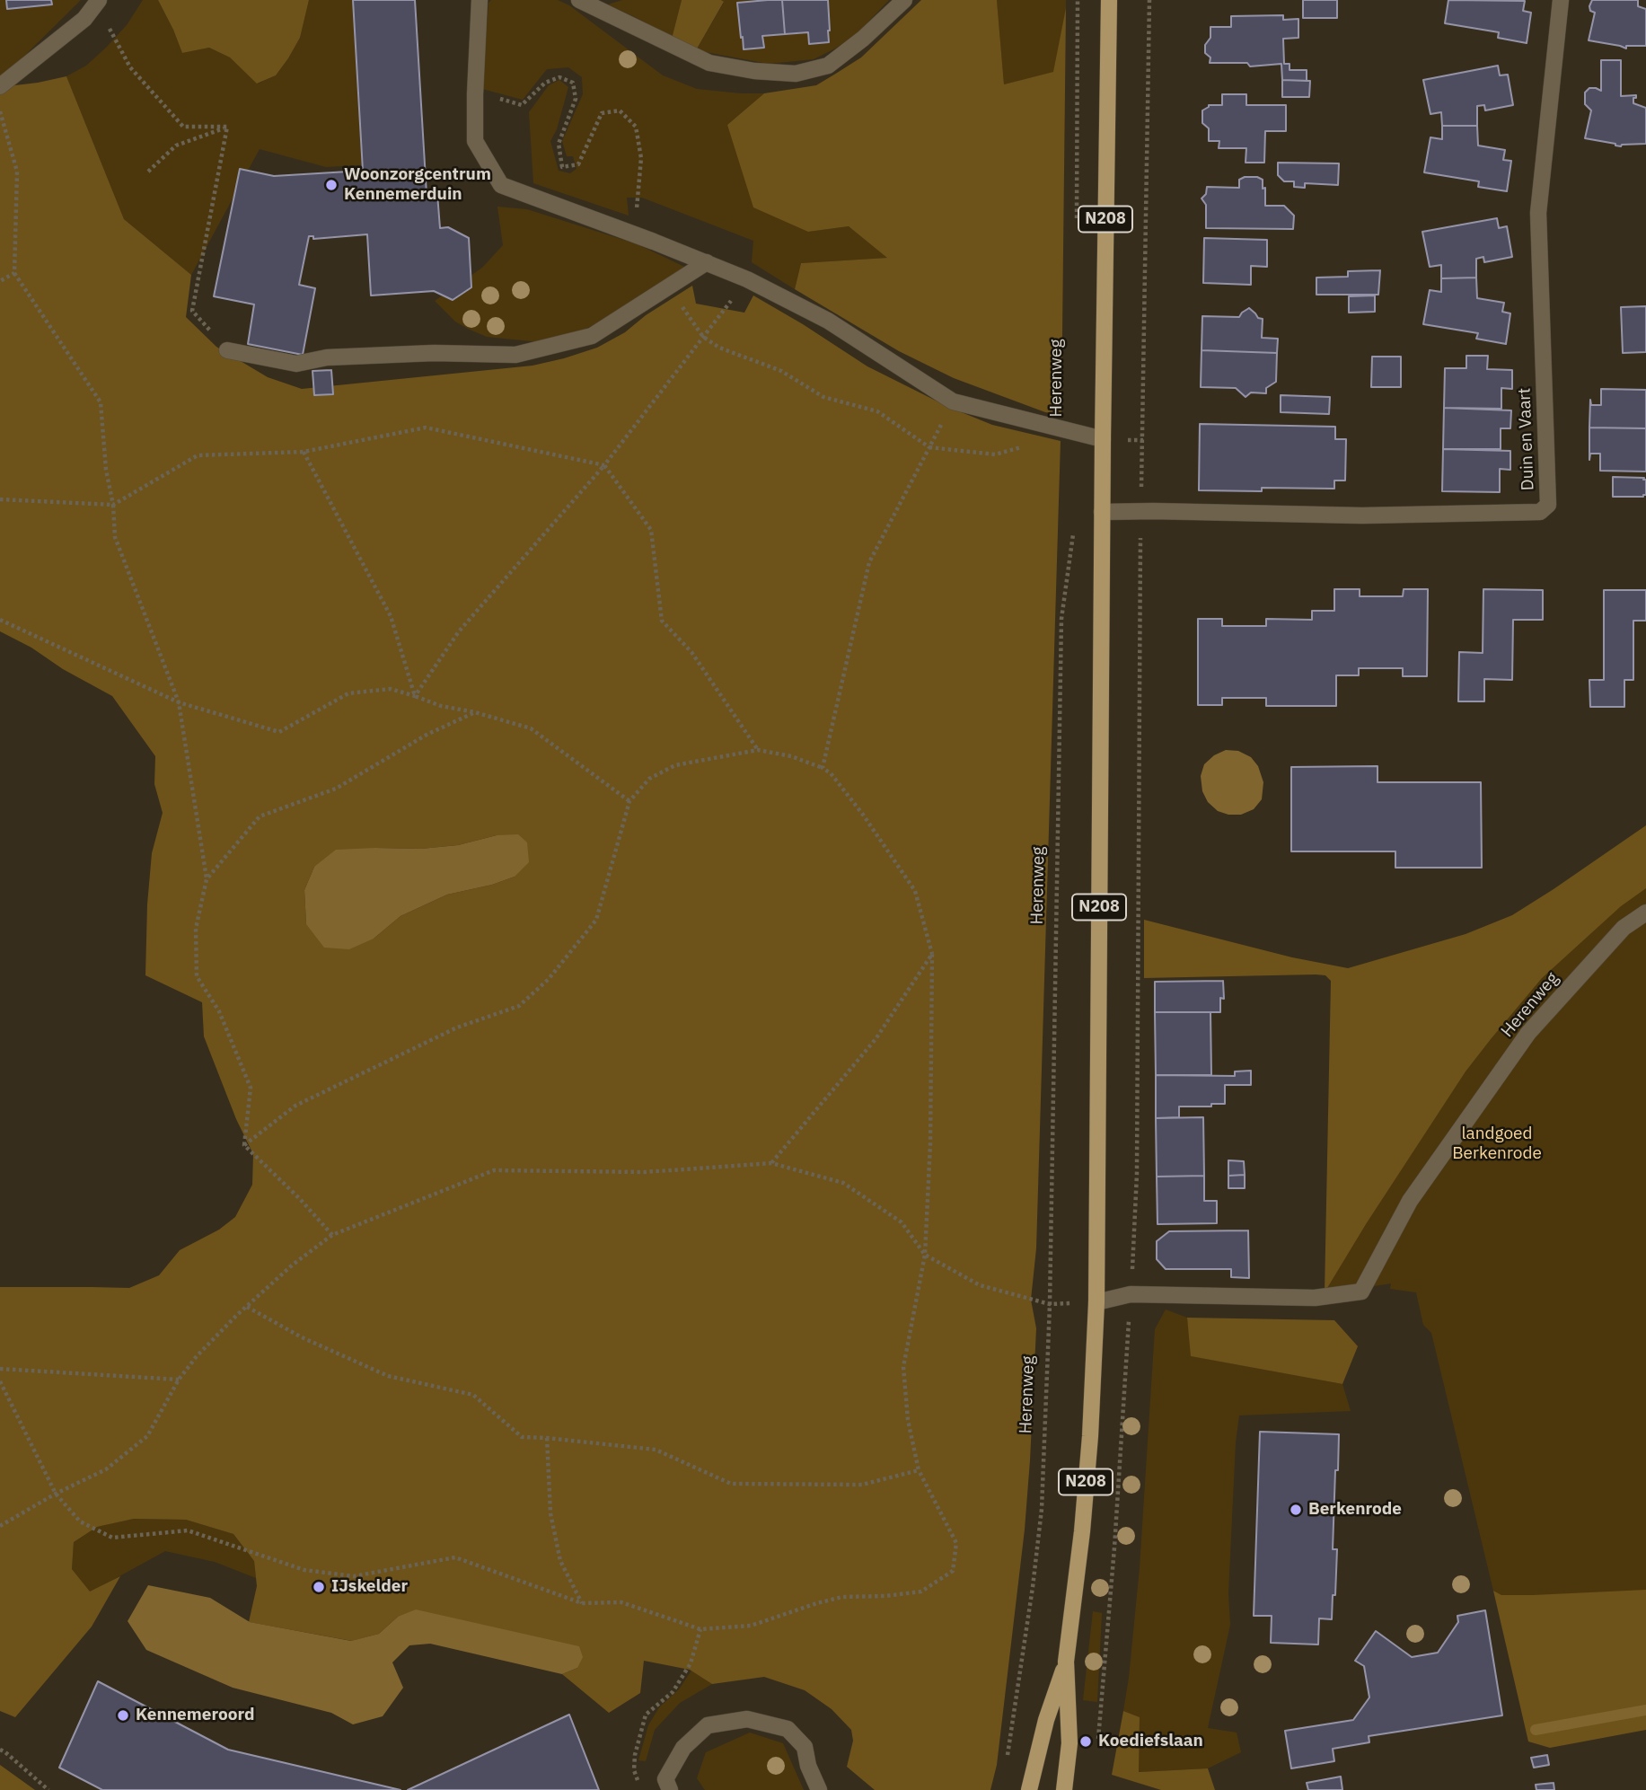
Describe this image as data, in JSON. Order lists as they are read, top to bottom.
{
  "streets": {
    "main road": ["N208"],
    "street": ["Herenweg", "Duin en Vaart"]
  },
  "crossings": [
    ["N208", "Herenweg"],
    ["N208", "Duin en Vaart"]
  ],
  "parks": ["landgoed Berkenrode"],
  "places": [
    "Woonzorgcentrum Kennemerduin",
    "Berkenrode",
    "IJskelder",
    "Kennemeroord",
    "Koediefslaan"
  ]
}
